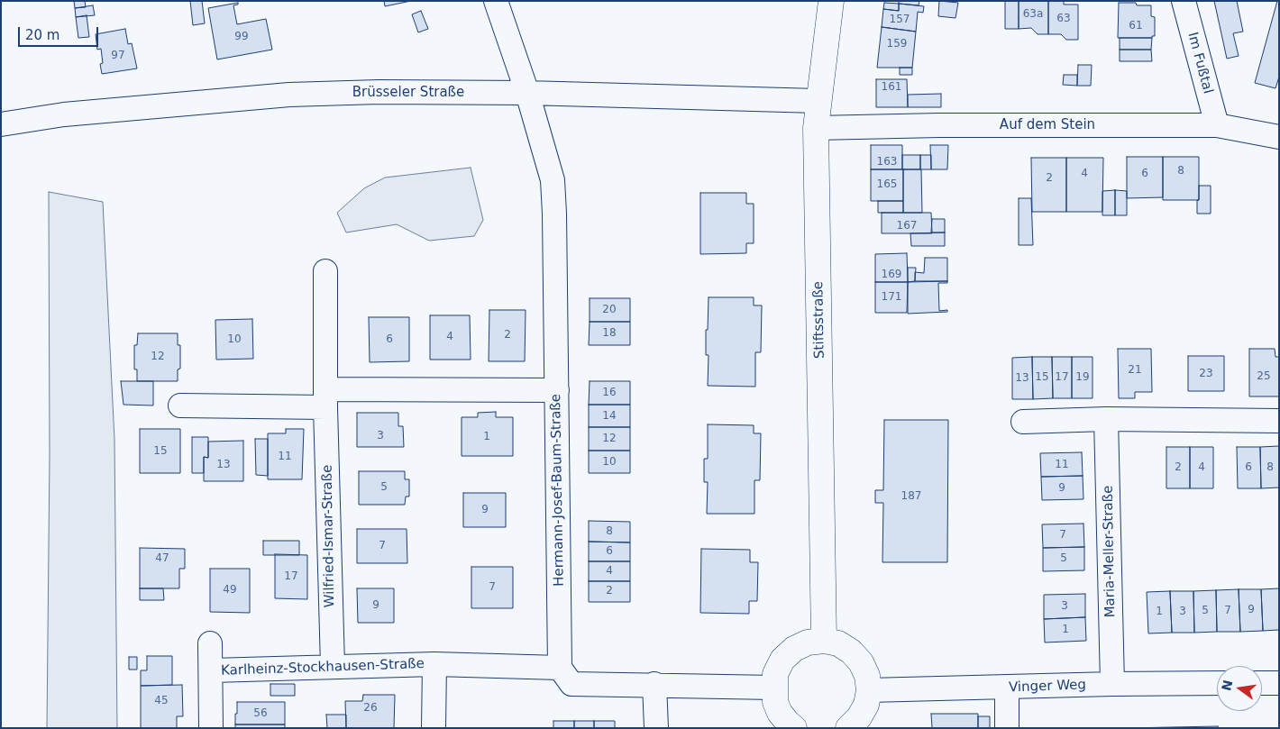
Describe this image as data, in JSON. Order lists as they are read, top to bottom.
{
  "streets": {
    "street": [
      "Im Fußtal",
      "Brüsseler Straße",
      "Auf dem Stein",
      "Stiftsstraße",
      "Hermann-Josef-Baum-Straße",
      "Wilfried-Ismar-Straße",
      "Maria-Meller-Straße",
      "Karlheinz-Stockhausen-Straße",
      "Vinger Weg"
    ]
  },
  "crossings": [
    ["Im Fußtal", "Auf dem Stein"],
    ["Brüsseler Straße", "Stiftsstraße"],
    ["Brüsseler Straße", "Hermann-Josef-Baum-Straße"],
    ["Auf dem Stein", "Stiftsstraße"],
    ["Hermann-Josef-Baum-Straße", "Karlheinz-Stockhausen-Straße"],
    ["Wilfried-Ismar-Straße", "Karlheinz-Stockhausen-Straße"],
    ["Maria-Meller-Straße", "Vinger Weg"]
  ],
  "house_numbers": [
    "63a",
    "63",
    "157",
    "61",
    "99",
    "159",
    "97",
    "161",
    "163",
    "8",
    "4",
    "6",
    "2",
    "165",
    "167",
    "169",
    "171",
    "20",
    "18",
    "2",
    "4",
    "10",
    "6",
    "12",
    "21",
    "23",
    "25",
    "15",
    "17",
    "19",
    "13",
    "16",
    "14",
    "3",
    "1",
    "12",
    "15",
    "11",
    "10",
    "13",
    "11",
    "2",
    "4",
    "6",
    "8",
    "5",
    "9",
    "187",
    "9",
    "8",
    "7",
    "7",
    "6",
    "47",
    "5",
    "4",
    "17",
    "7",
    "49",
    "2",
    "9",
    "3",
    "9",
    "5",
    "7",
    "1",
    "3",
    "1",
    "45",
    "26",
    "56"
  ],
  "scale_bar": "20 m",
  "north": "left"
}
